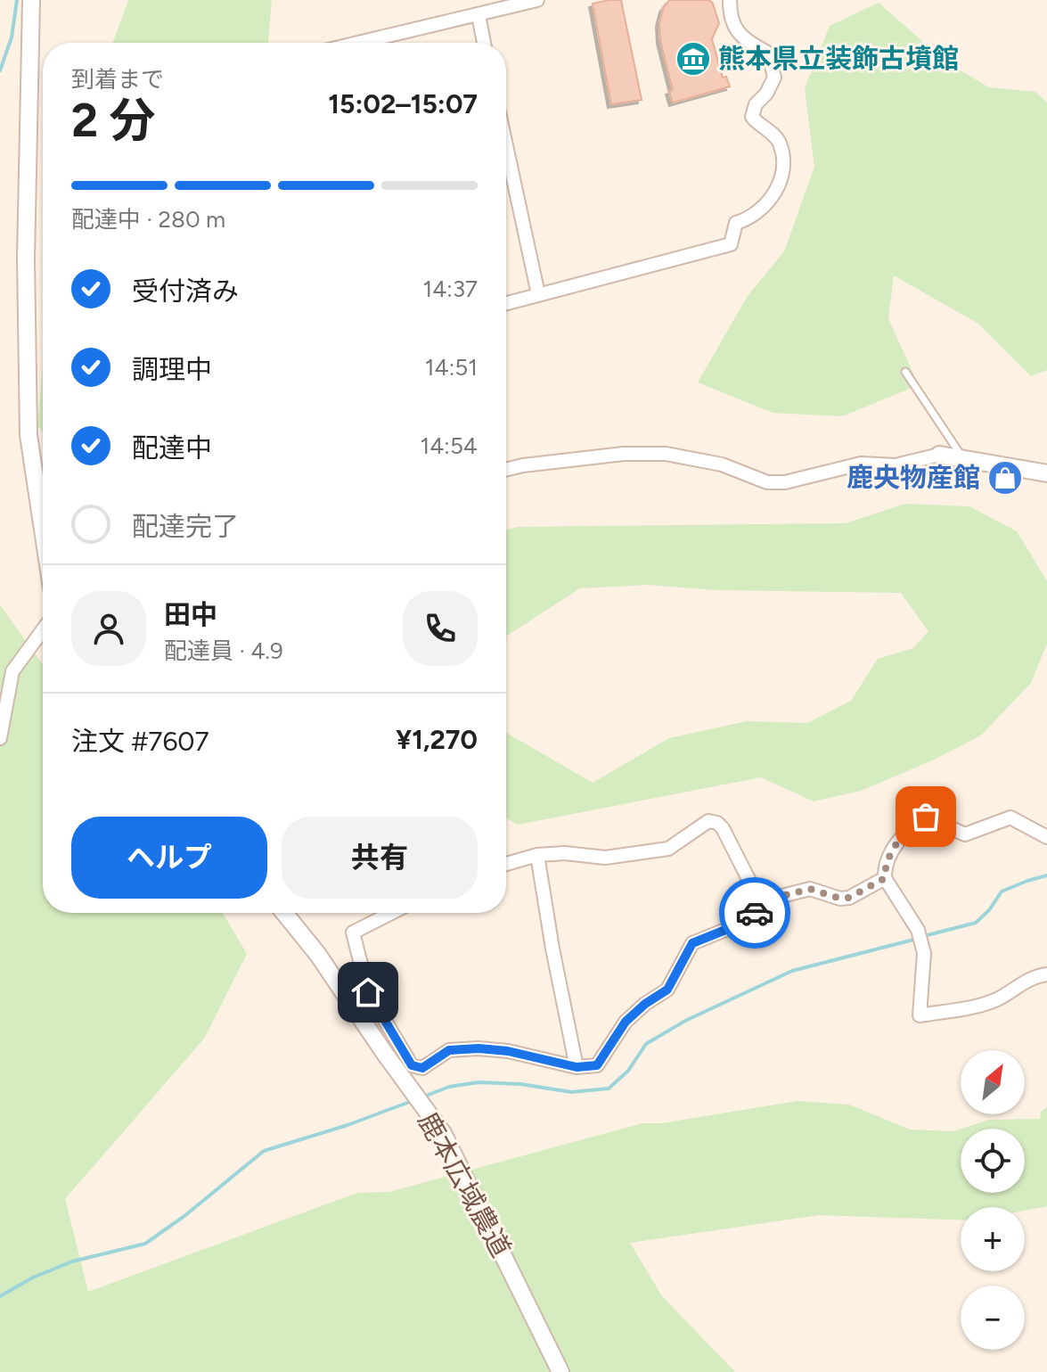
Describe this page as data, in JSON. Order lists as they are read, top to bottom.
{
  "streets": {
    "street": ["鹿本広域農道"]
  },
  "places": {
    "museum": ["熊本県立装飾古墳館"],
    "shop": ["鹿央物産館"]
  },
  "north": "top right",
  "page": {
    "heading": ["2 分", "到着まで", "15:02–15:07"],
    "panel": [
      "田中",
      "配達員 · 4.9",
      "注文 #7607",
      "¥1,270"
    ],
    "bar": "配達中 · 280 m",
    "list": [
      ["受付済み", "14:37"],
      ["調理中", "14:51"],
      ["配達中", "14:54"],
      "配達完了"
    ],
    "buttons": ["ヘルプ", "共有"],
    "map_buttons": ["+", "−"]
  }
}
